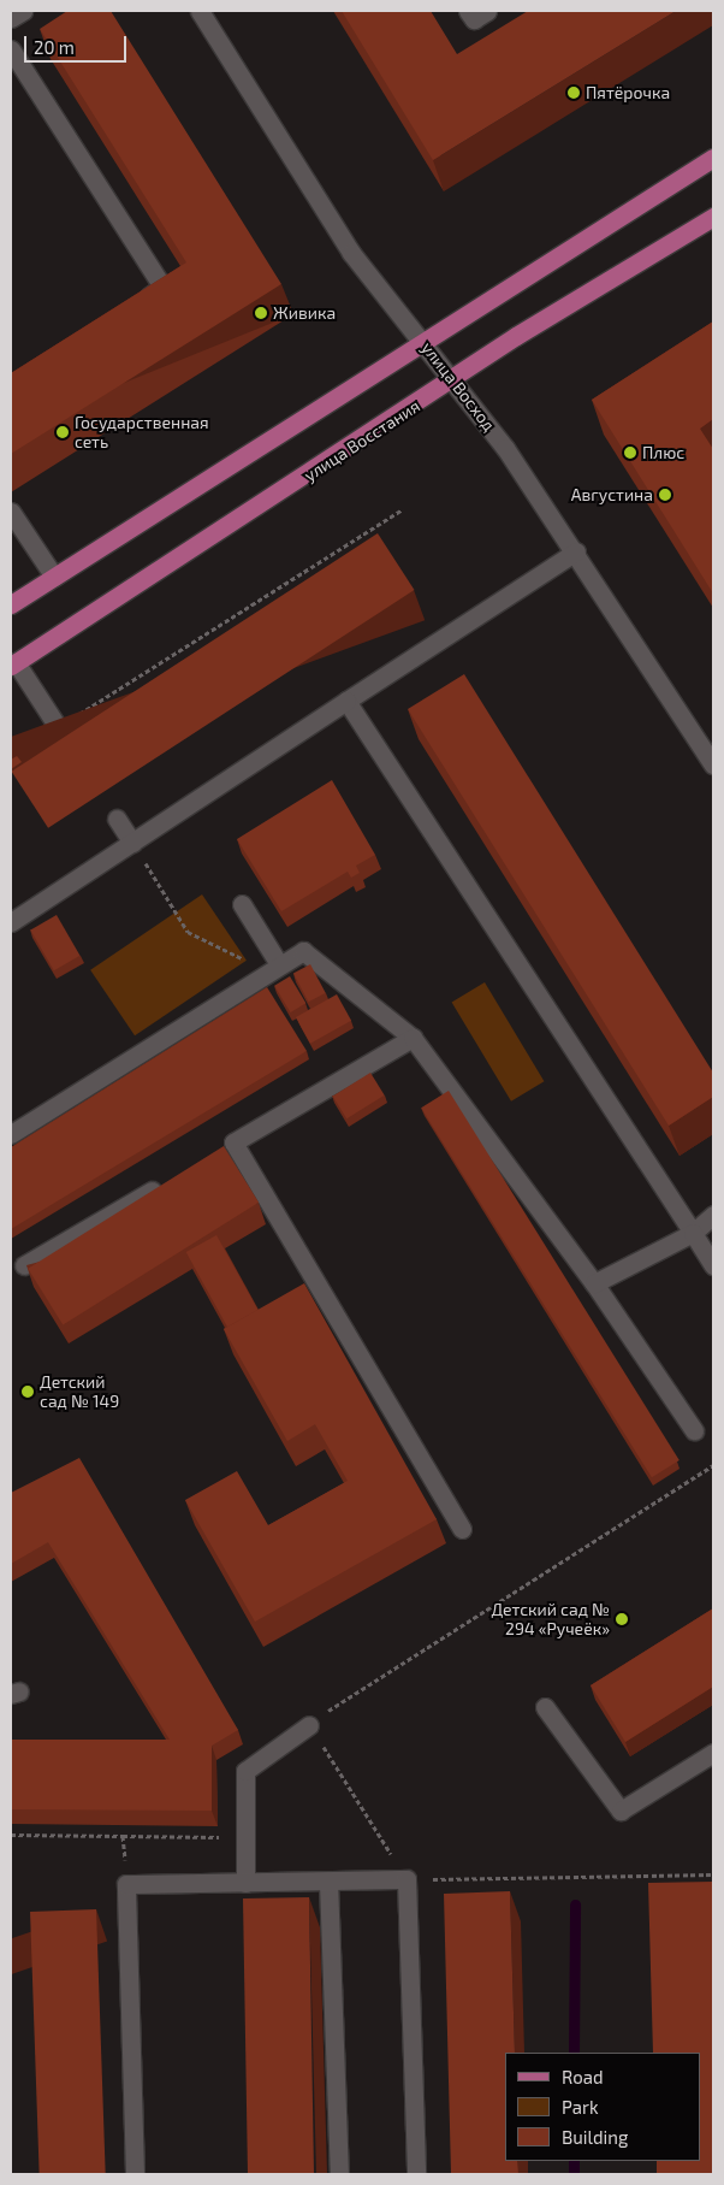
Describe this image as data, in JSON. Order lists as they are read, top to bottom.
{
  "streets": {
    "main road": ["улица Восстания"],
    "street": ["улица Восход"]
  },
  "crossings": [
    ["улица Восход", "улица Восстания"]
  ],
  "places": [
    "Пятёрочка",
    "Живика",
    "Государственная сеть",
    "Плюс",
    "Августина",
    "Детский сад № 149",
    "Детский сад № 294 «Ручеёк»"
  ],
  "legend": ["Road", "Park", "Building"],
  "scale_bar": "20 m"
}
